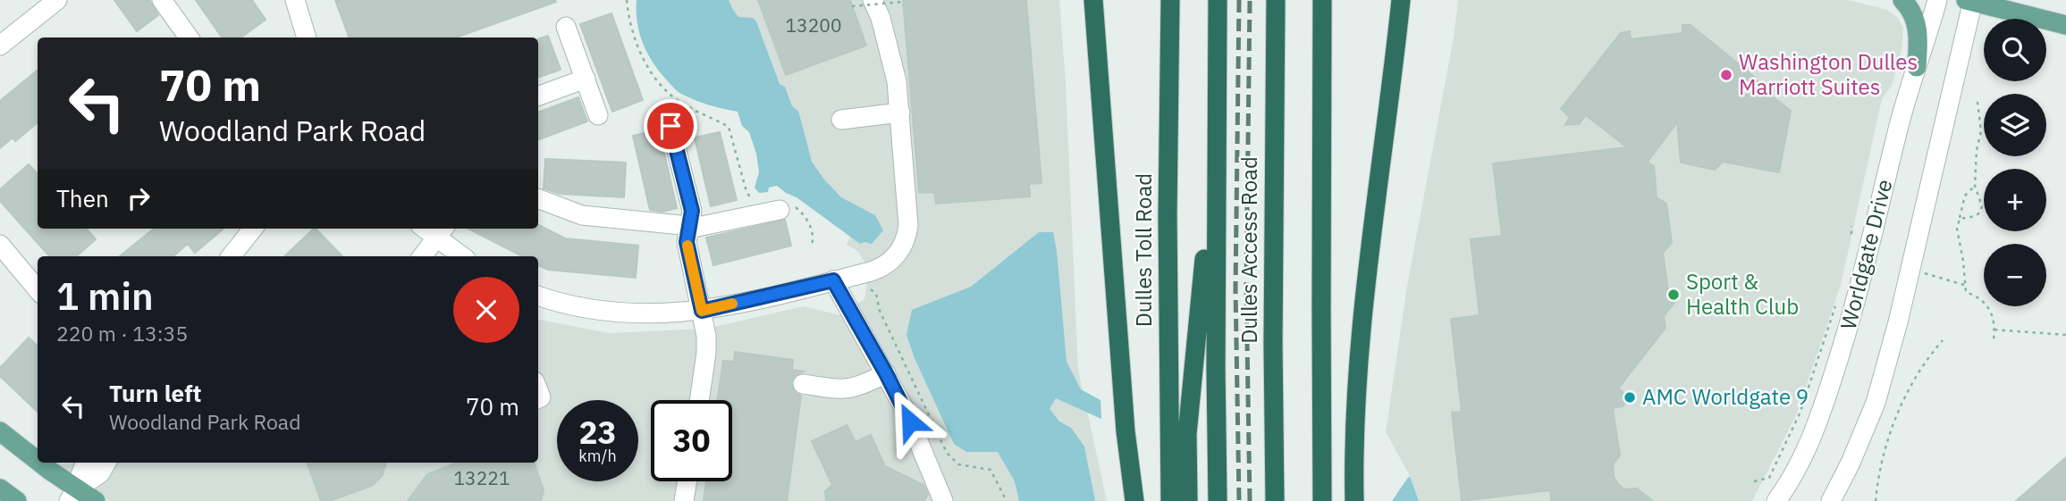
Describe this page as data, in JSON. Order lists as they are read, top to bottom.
{
  "streets": {
    "highway": ["Dulles Toll Road", "Dulles Access Road"],
    "street": ["Worldgate Drive"]
  },
  "places": ["Washington Dulles Marriott Suites", "Sport & Health Club", "AMC Worldgate 9"],
  "house_numbers": ["13200", "13221"],
  "page": {
    "map_buttons": ["+", "−"],
    "turn": ["70 m", "Woodland Park Road"],
    "then": "Then",
    "heading": ["1 min", "220 m · 13:35"],
    "list": [
      {
        "name": "Turn left",
        "note": "Woodland Park Road",
        "value": "70 m"
      }
    ],
    "speed": "23 km/h",
    "limit": "30"
  }
}
